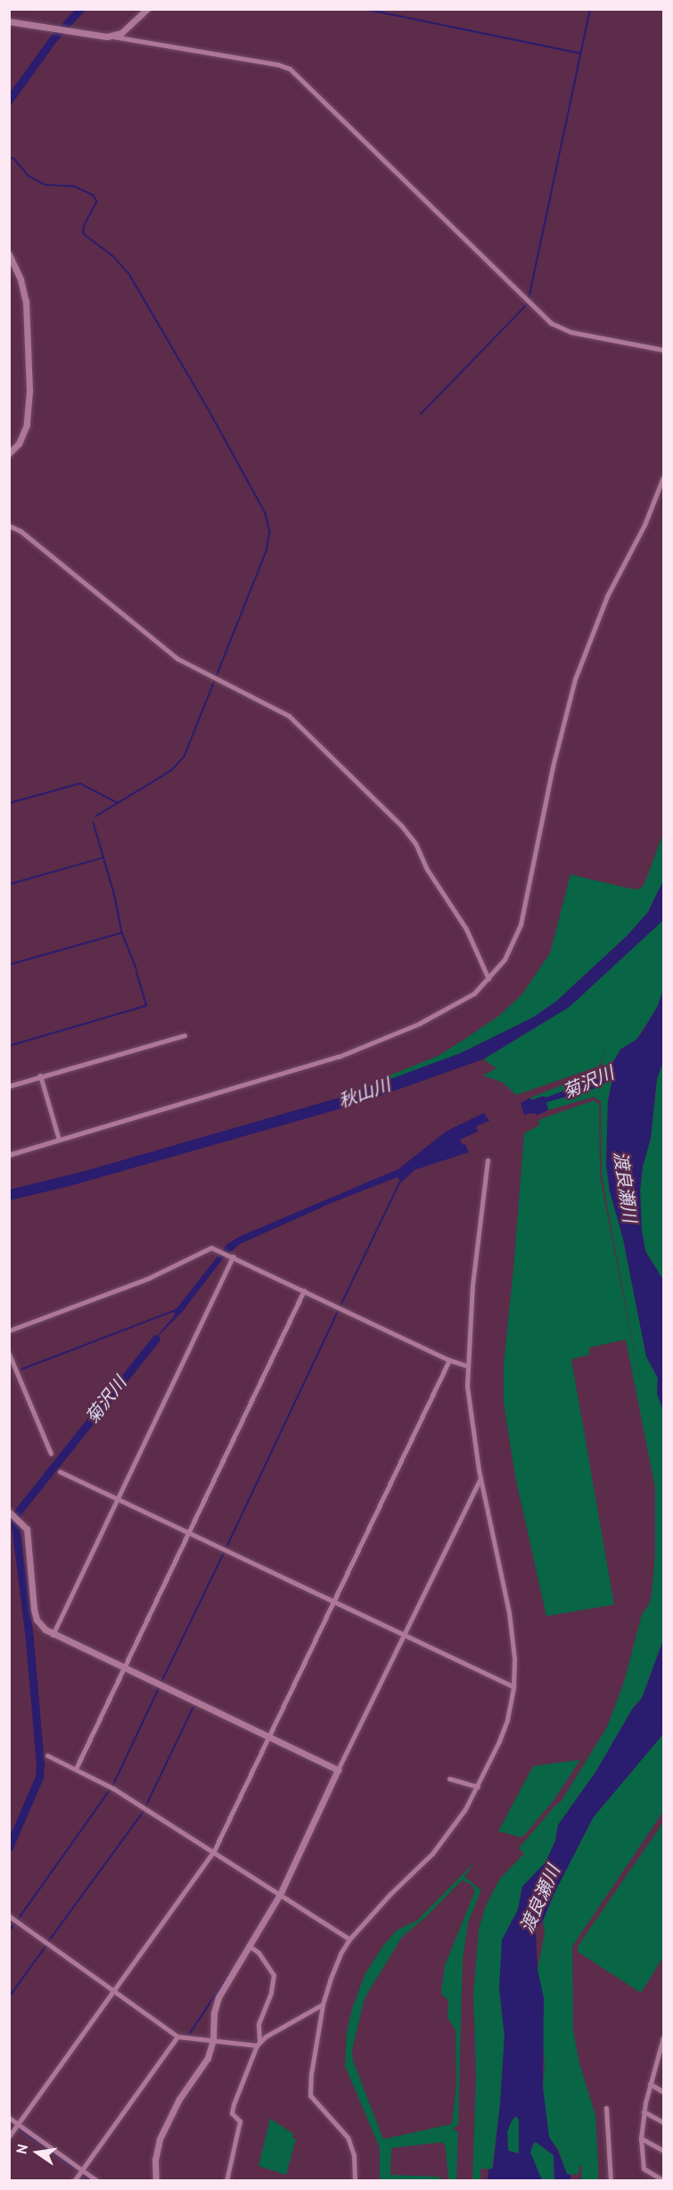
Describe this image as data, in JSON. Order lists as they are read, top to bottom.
{
  "water": ["菊沢川", "秋山川", "渡良瀬川"],
  "north": "left"
}
